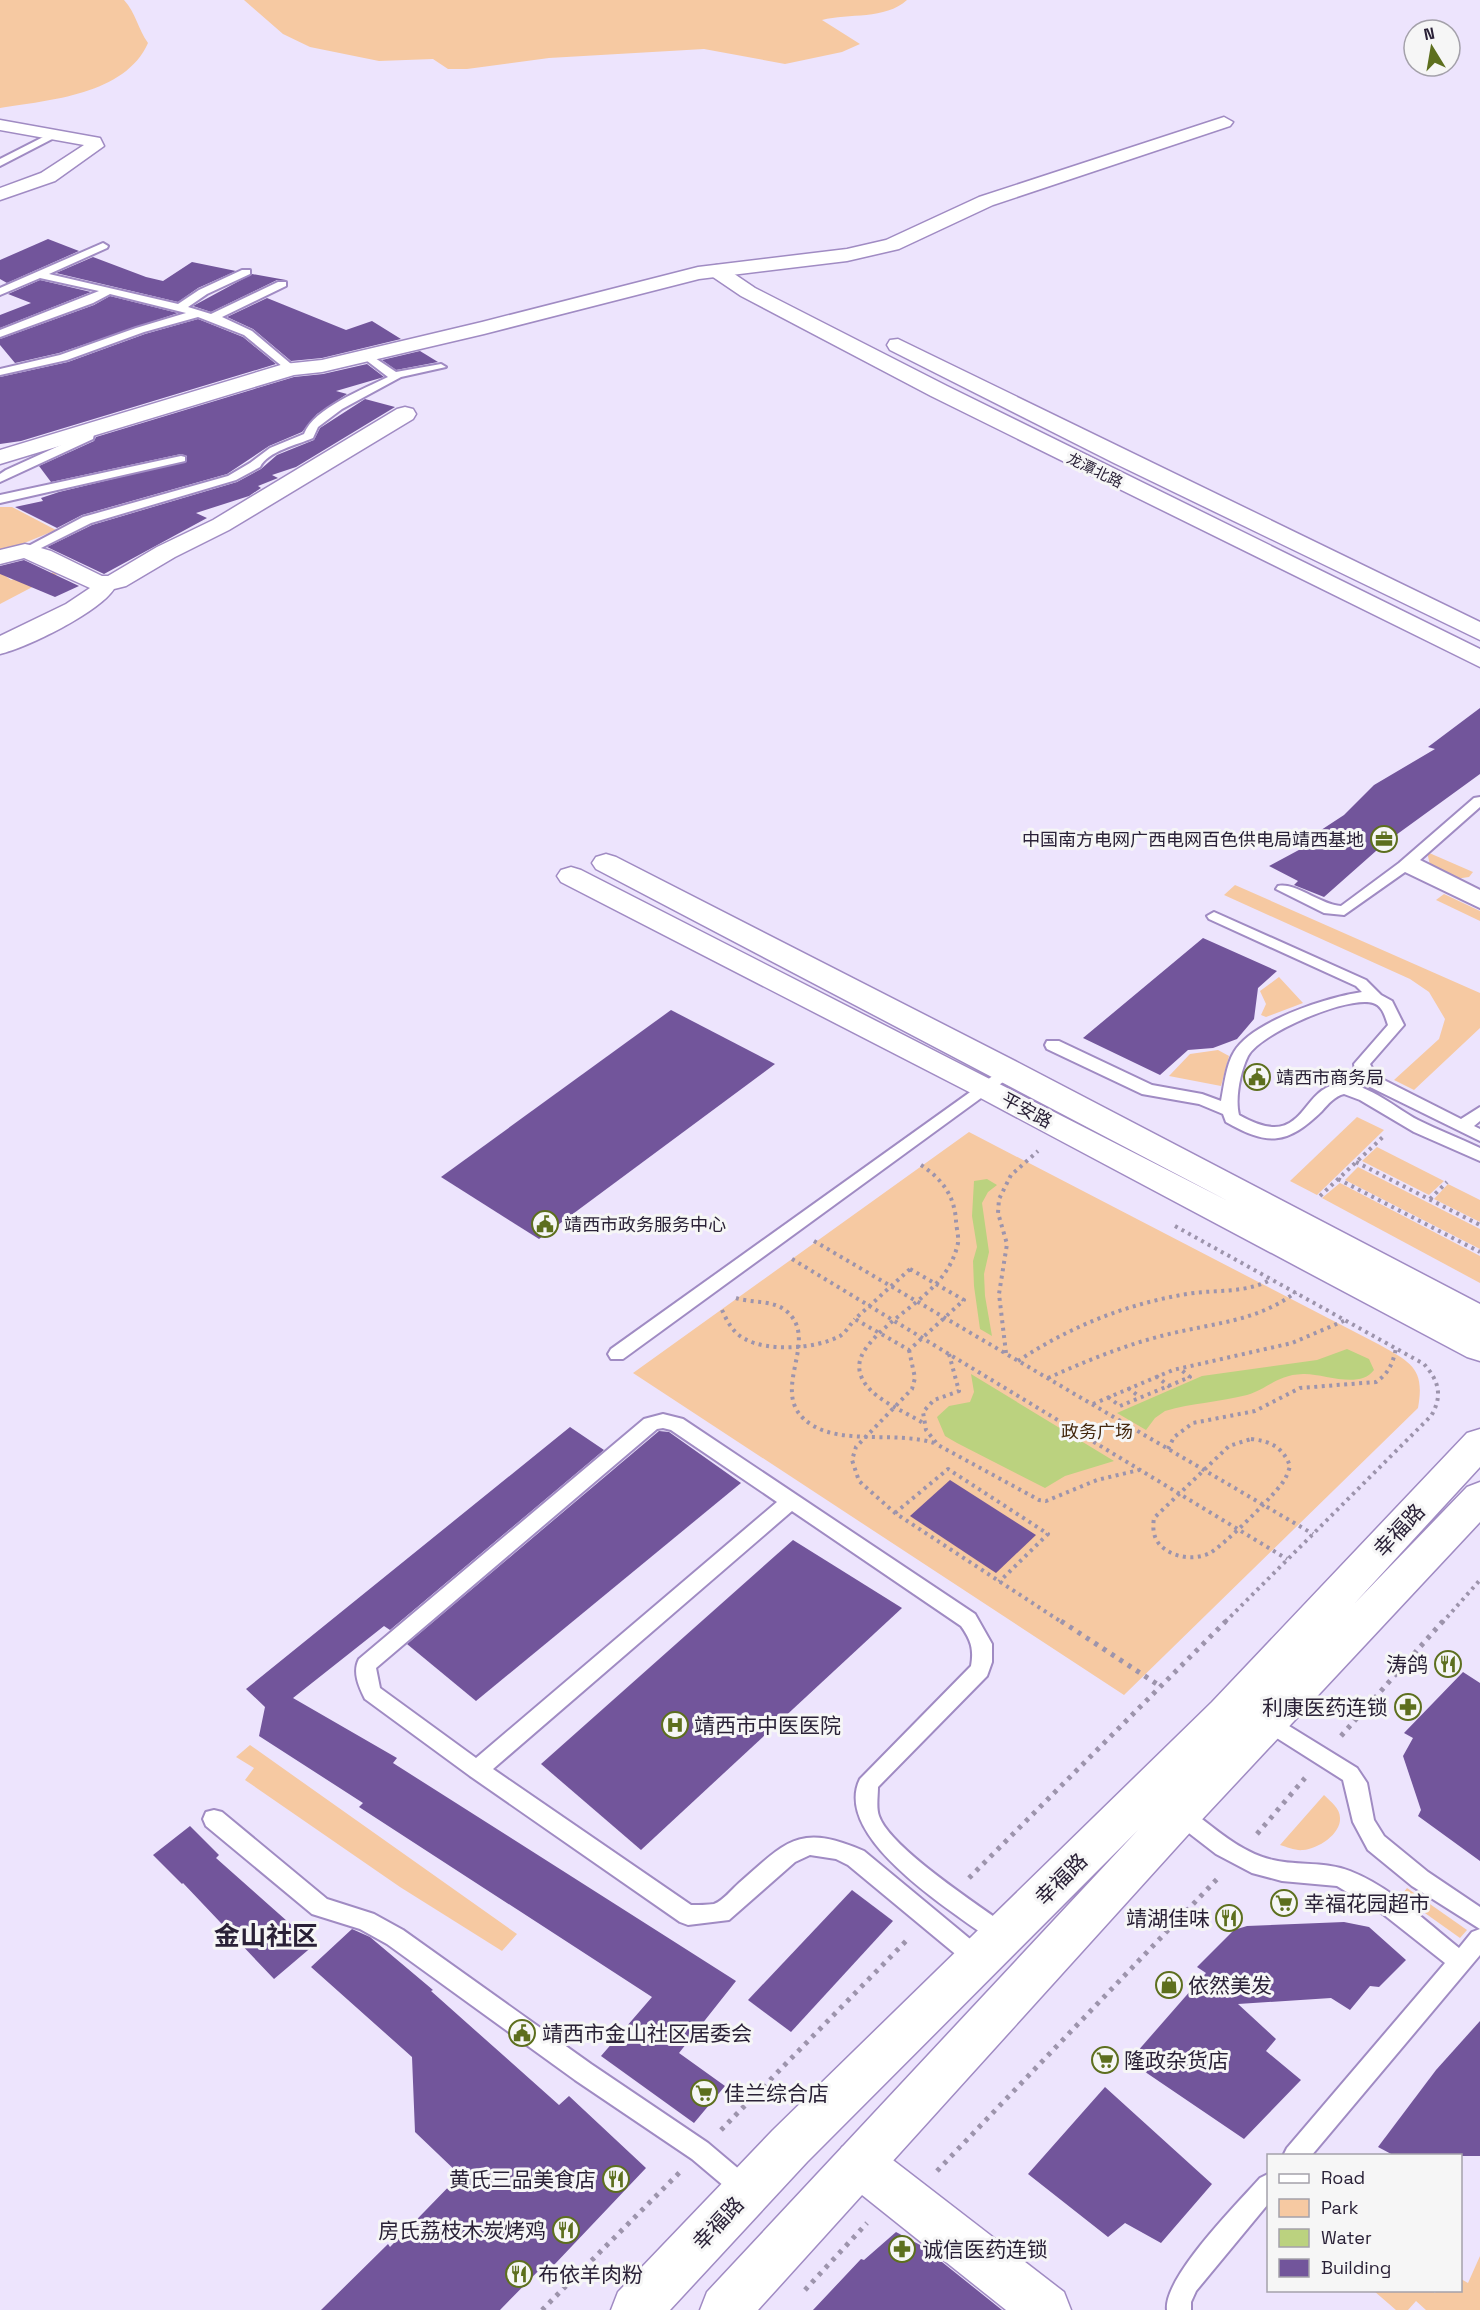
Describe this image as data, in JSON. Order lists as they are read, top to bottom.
{
  "streets": {
    "street": ["龙潭北路", "平安路", "幸福路"]
  },
  "districts": ["金山社区"],
  "parks": ["政务广场"],
  "places": {
    "office": ["中国南方电网广西电网百色供电局靖西基地"],
    "public building": ["靖西市商务局", "靖西市政务服务中心", "靖西市金山社区居委会"],
    "restaurant": [
      "涛鸽",
      "靖湖佳味",
      "黄氏三品美食店",
      "房氏荔枝木炭烤鸡",
      "布依羊肉粉"
    ],
    "pharmacy": ["利康医药连锁", "诚信医药连锁"],
    "hospital": ["靖西市中医医院"],
    "supermarket": ["幸福花园超市", "隆政杂货店", "佳兰综合店"],
    "shop": ["依然美发"]
  },
  "legend": [
    "Road",
    "Park",
    "Water",
    "Building"
  ],
  "north": "top"
}
